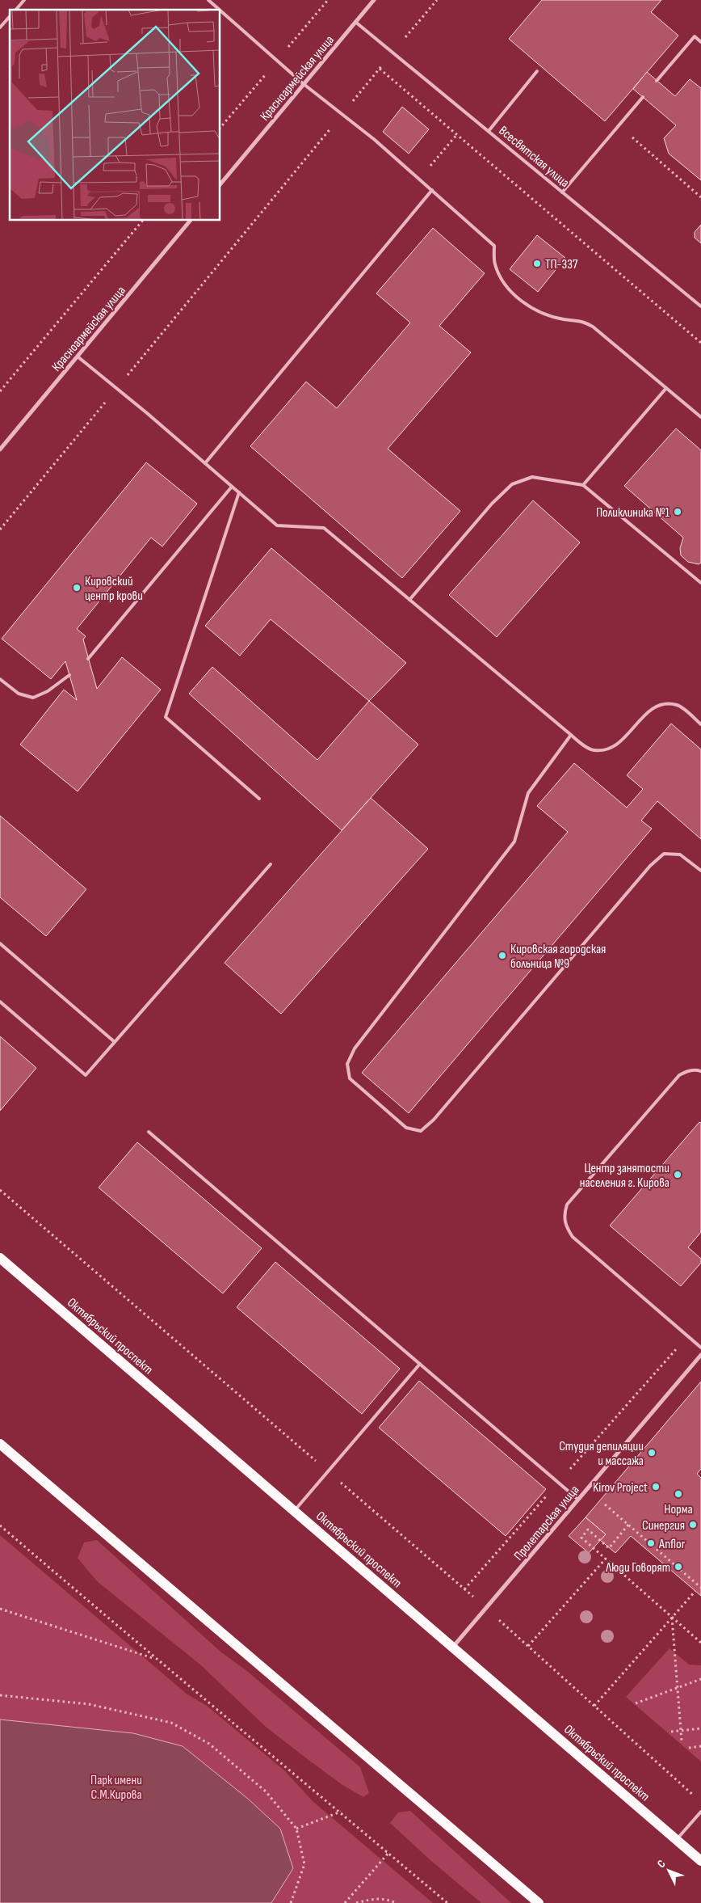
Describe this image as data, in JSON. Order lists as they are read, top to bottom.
{
  "streets": {
    "main road": ["Октябрьский проспект"],
    "street": ["Красноармейская улица", "Пролетарская улица"],
    "lane": ["Всесвятская улица"]
  },
  "crossings": [
    ["Красноармейская улица", "Всесвятская улица"],
    ["Октябрьский проспект", "Пролетарская улица"]
  ],
  "parks": ["Парк имени С.М.Кирова"],
  "places": [
    "ТП-337",
    "Поликлиника №1",
    "Кировский центр крови",
    "Кировская городская больница №9",
    "Центр занятости населения г. Кирова",
    "Студия депиляции и массажа",
    "Kirov Project",
    "Норма",
    "Синергия",
    "Anflor",
    "Люди Говорят"
  ],
  "north": "top left"
}
